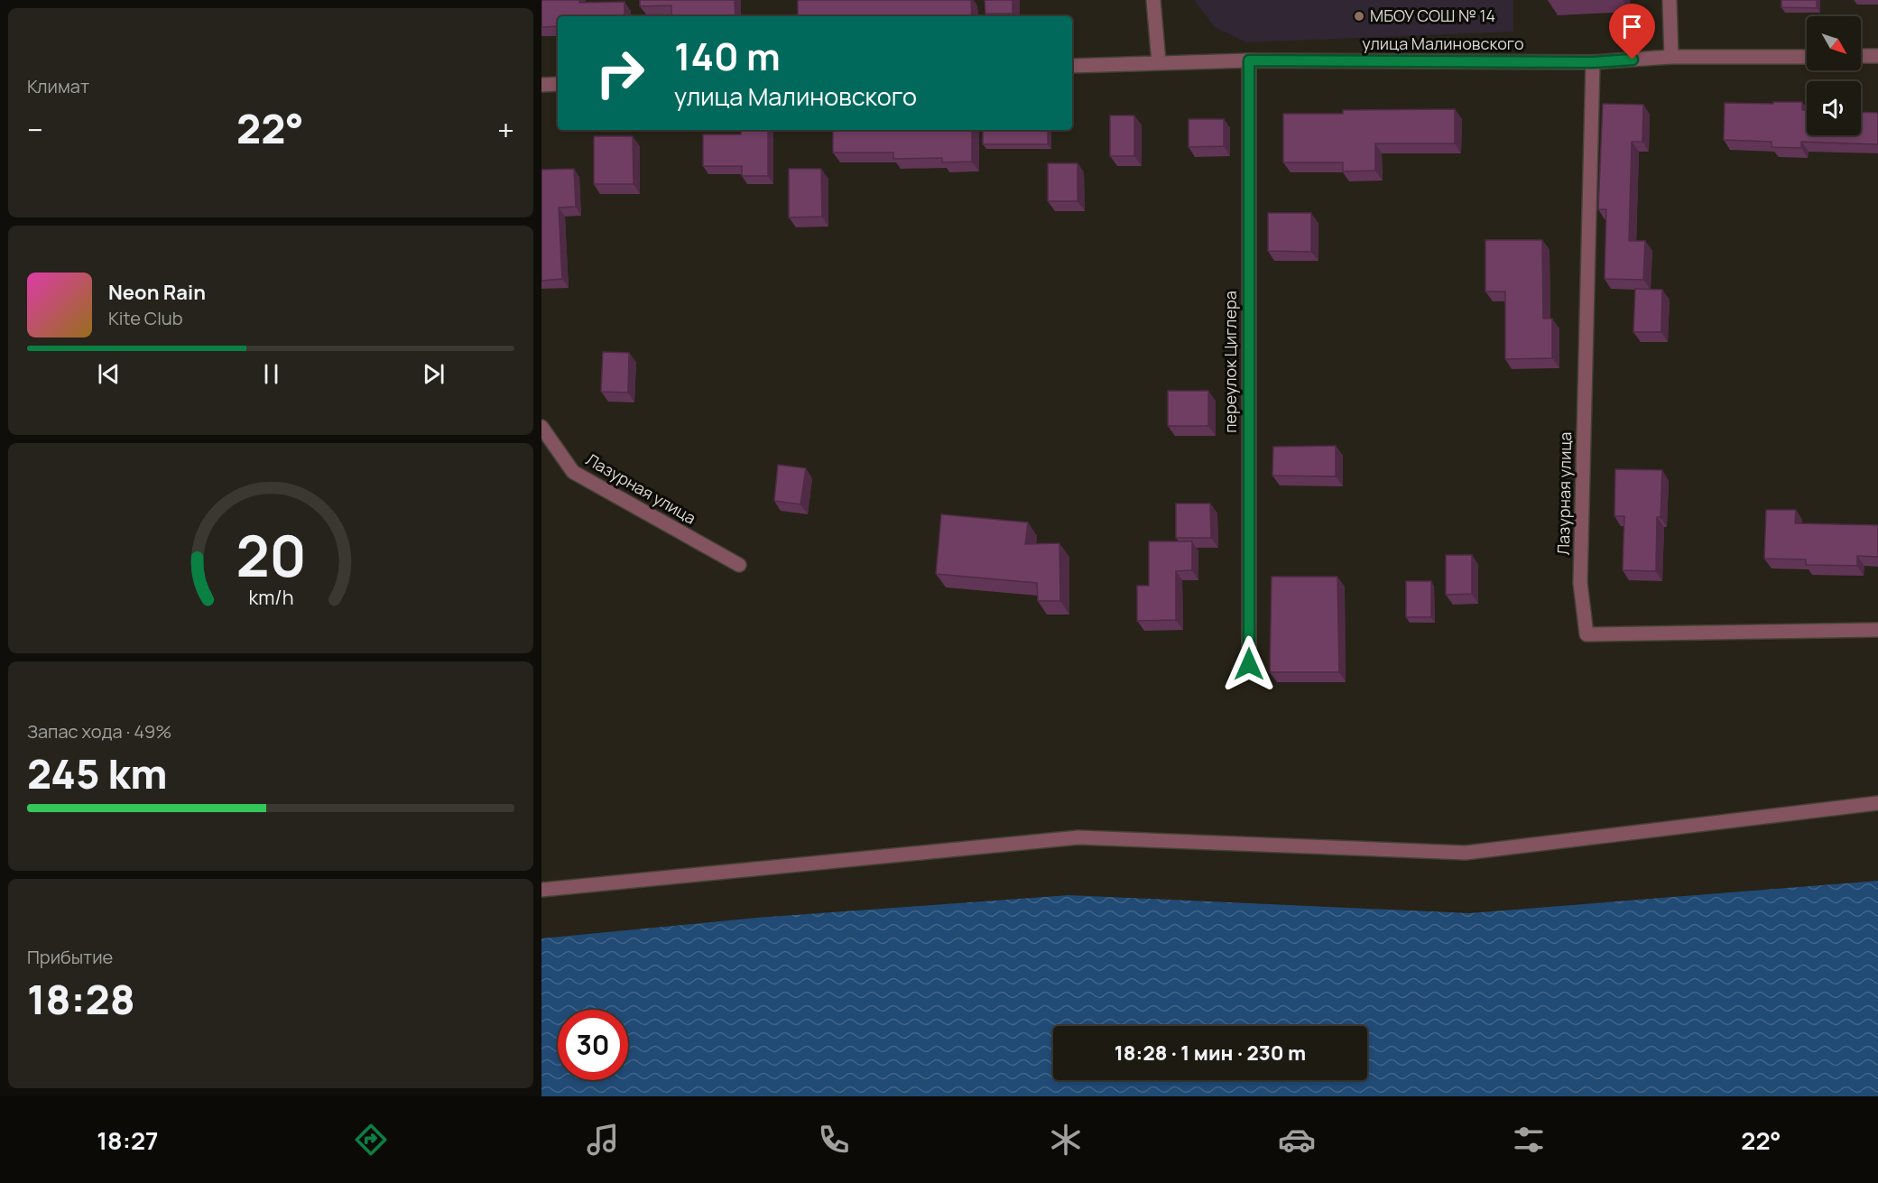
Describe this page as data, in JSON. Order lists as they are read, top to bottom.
{
  "streets": {
    "street": ["улица Малиновского", "переулок Циглера", "Лазурная улица"]
  },
  "crossings": [
    ["улица Малиновского", "переулок Циглера"],
    ["улица Малиновского", "Лазурная улица"]
  ],
  "places": ["МБОУ СОШ № 14"],
  "north": "bottom right",
  "page": {
    "tile": [
      "Климат",
      ["Запас хода · 49%", "245 km"],
      ["Прибытие", "18:28"]
    ],
    "turn": ["140 m", "улица Малиновского"],
    "heat": ["−", "22°", "+"],
    "song": ["Neon Rain", "Kite Club"],
    "limit": "30",
    "trip": "18:28 · 1 мин · 230 m",
    "tabs": ["18:27", "22°"],
    "gauge": ["20", "km/h"]
  }
}
